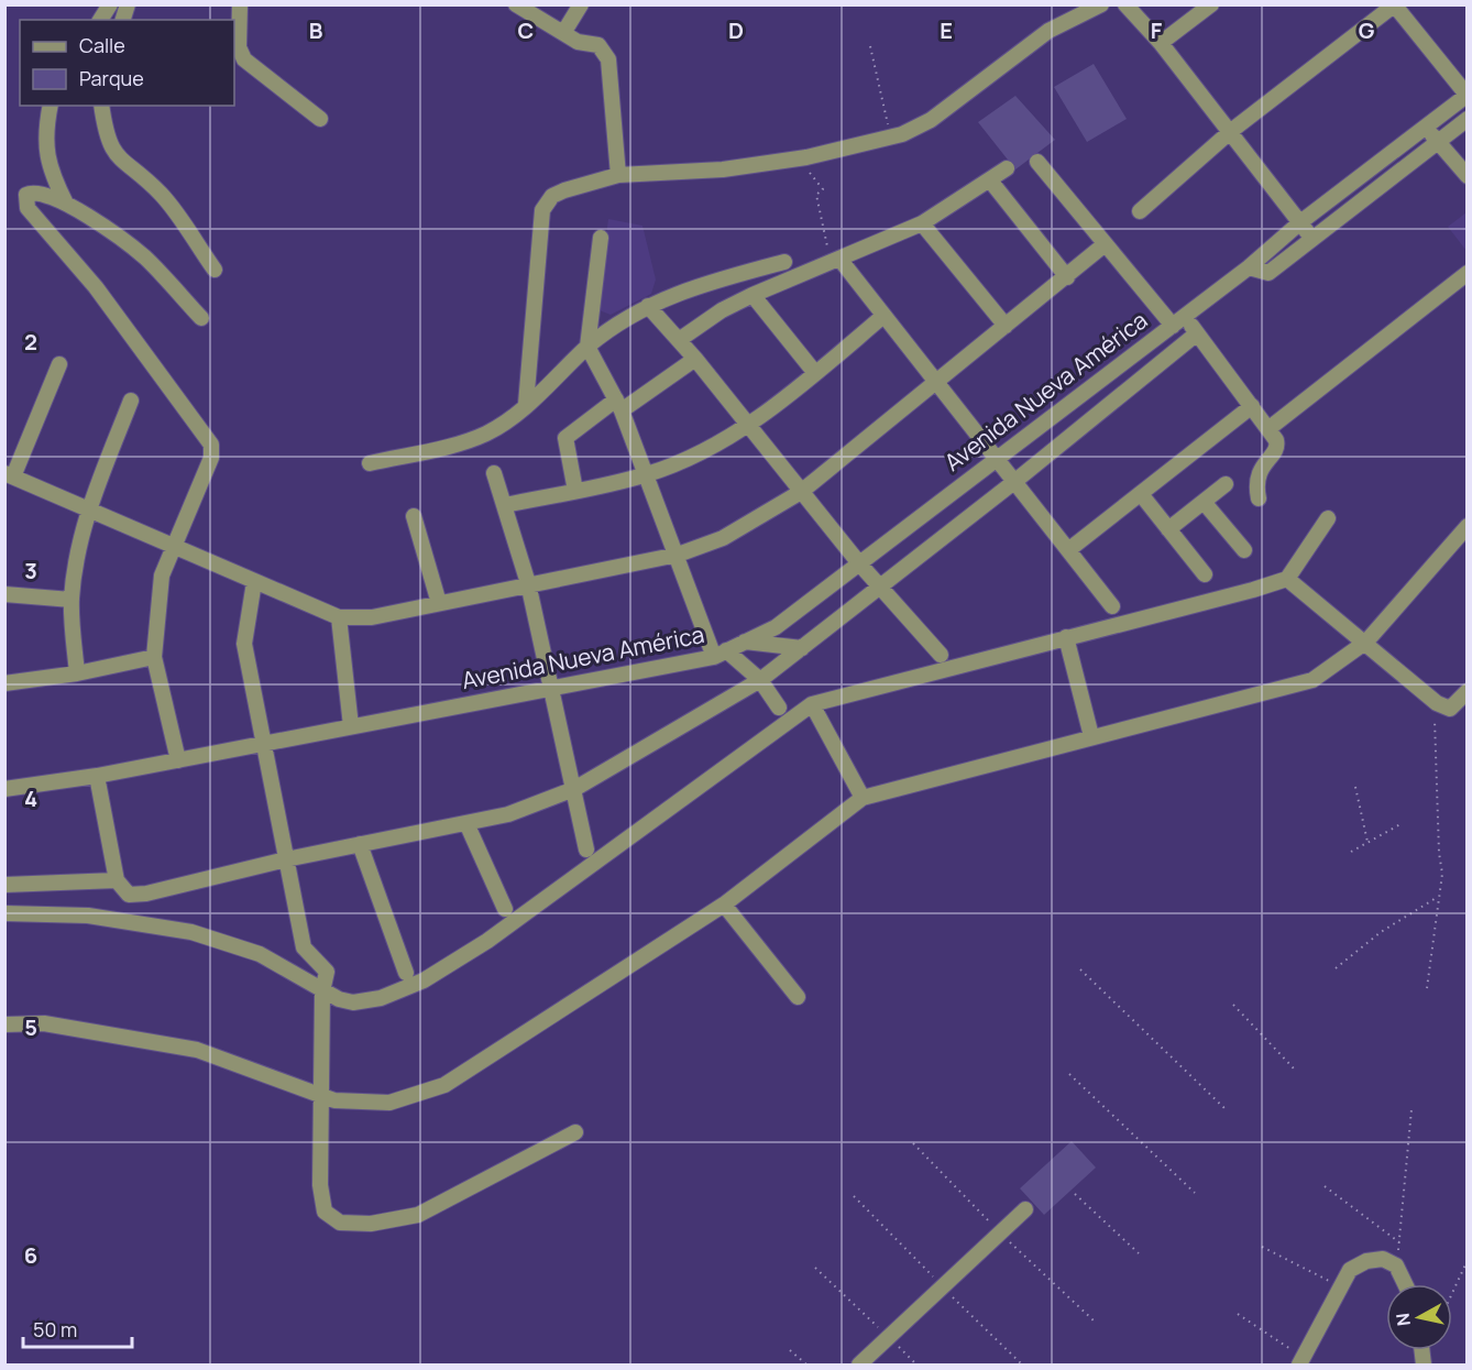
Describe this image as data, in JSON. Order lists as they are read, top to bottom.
{
  "streets": {
    "street": ["Avenida Nueva América"]
  },
  "legend": ["Calle", "Parque"],
  "scale_bar": "50 m",
  "north": "left",
  "grid": {
    "columns": [
      "B",
      "C",
      "D",
      "E",
      "F",
      "G"
    ],
    "rows": [
      "2",
      "3",
      "4",
      "5",
      "6"
    ]
  }
}
